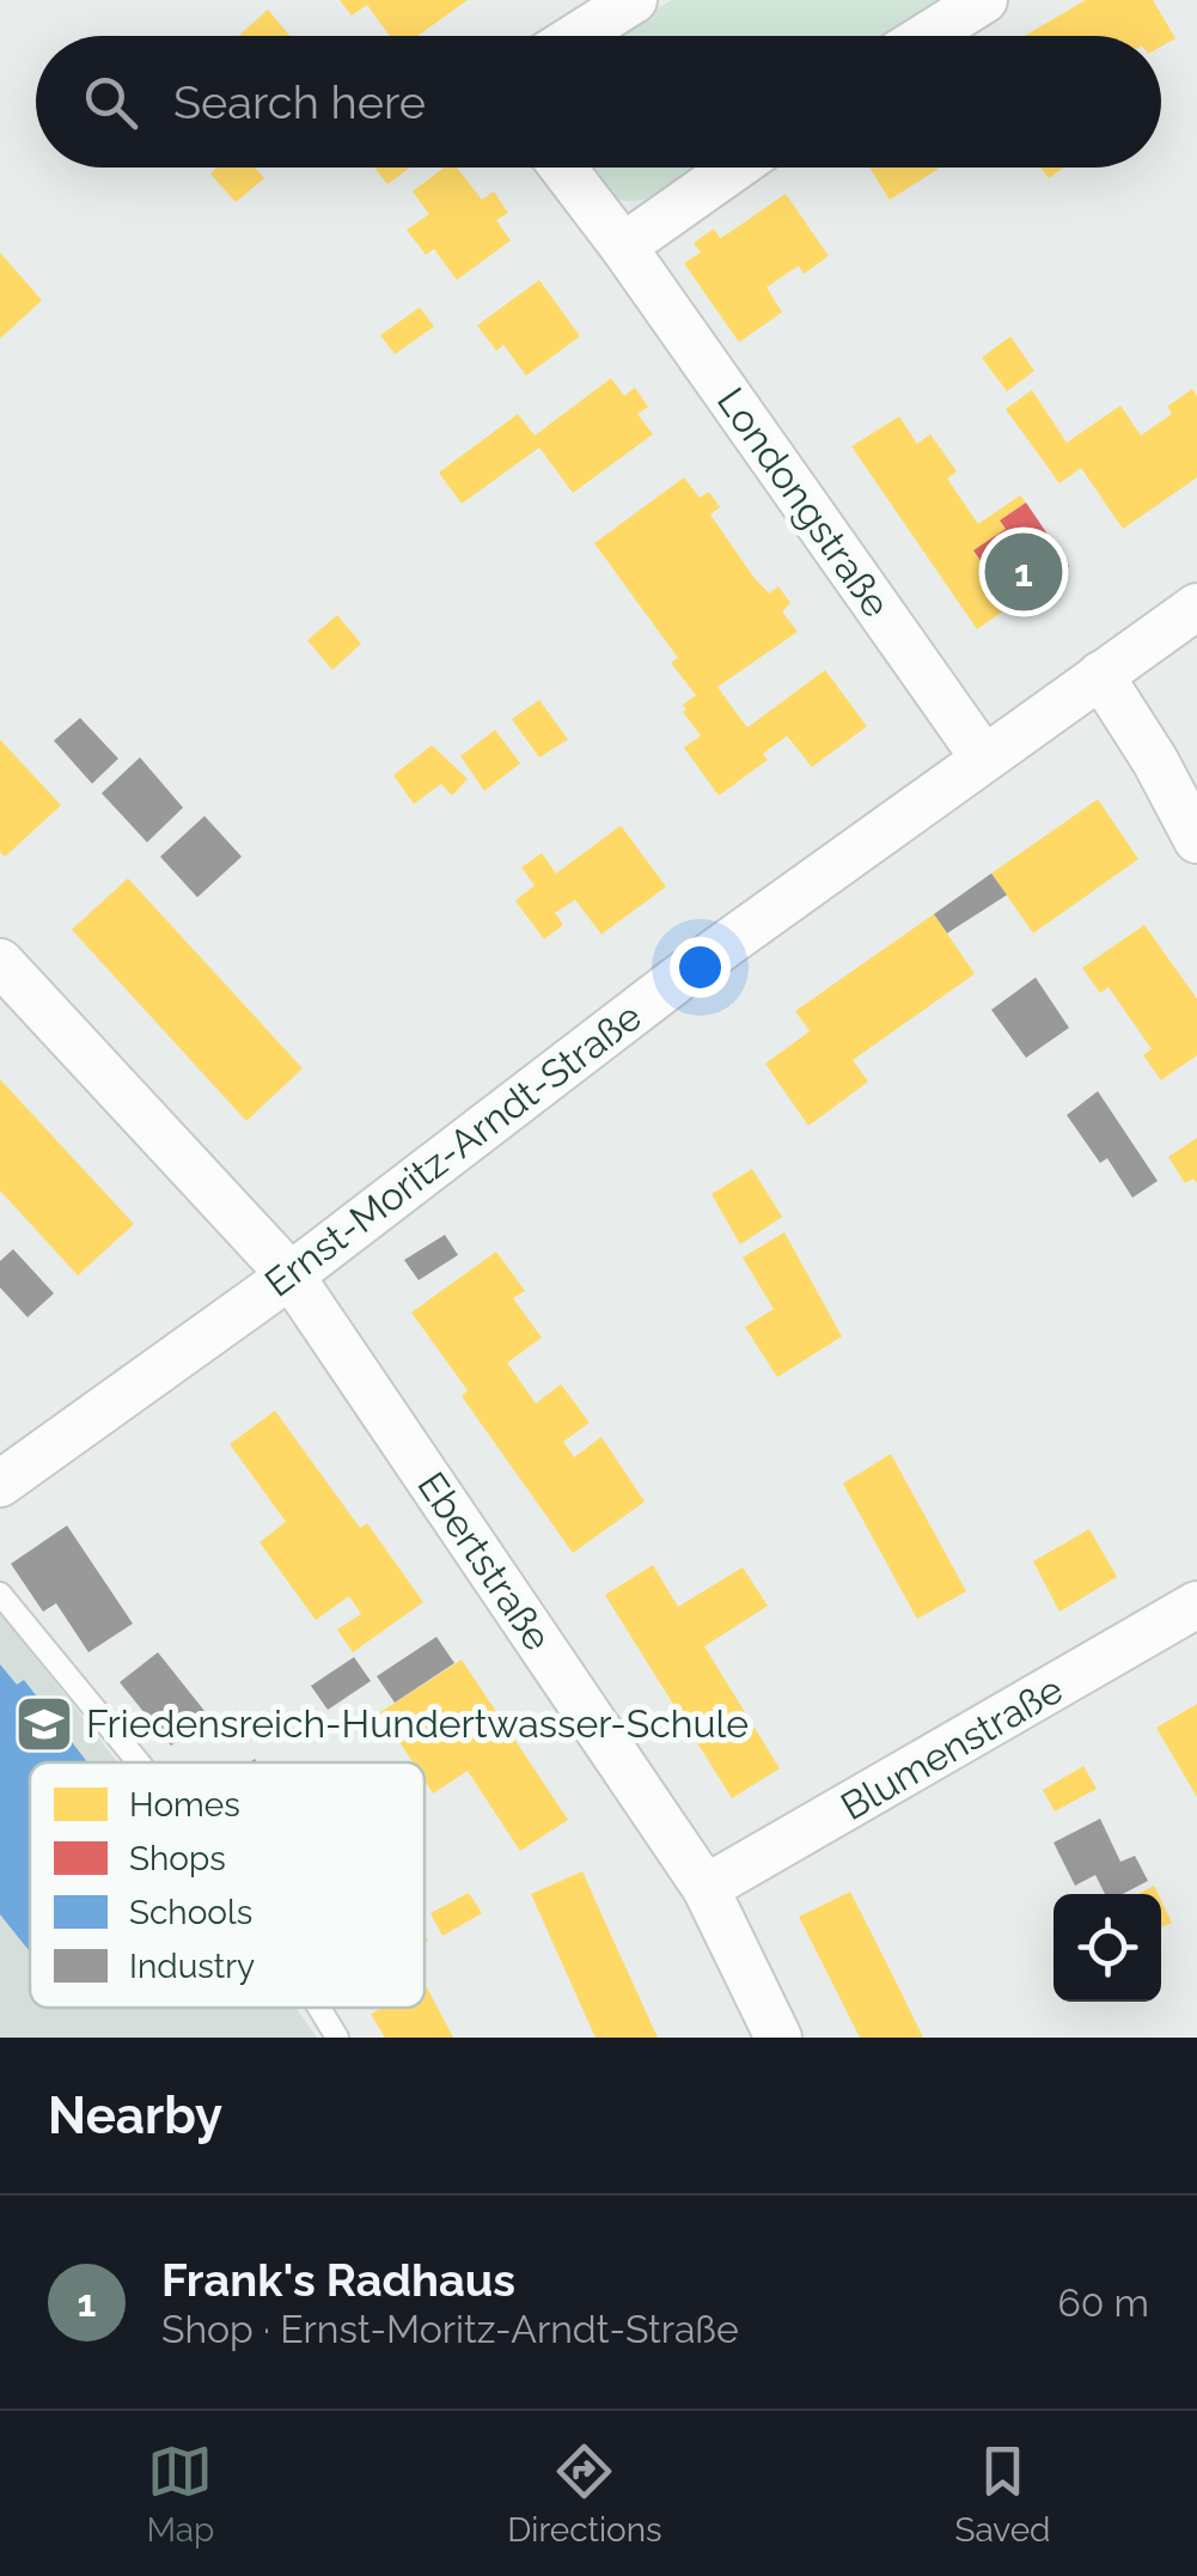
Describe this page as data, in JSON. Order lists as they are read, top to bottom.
{
  "streets": {
    "street": [
      "Londongstraße",
      "Ernst-Moritz-Arndt-Straße",
      "Ebertstraße",
      "Blumenstraße"
    ]
  },
  "crossings": [
    ["Londongstraße", "Ernst-Moritz-Arndt-Straße"],
    ["Ernst-Moritz-Arndt-Straße", "Ebertstraße"],
    ["Ebertstraße", "Blumenstraße"]
  ],
  "places": {
    "school or university": ["Friedensreich-Hundertwasser-Schule"]
  },
  "legend": [
    "Homes",
    "Shops",
    "Schools",
    "Industry"
  ],
  "page": {
    "search": "Search here",
    "pins": "1",
    "heading": "Nearby",
    "list": [
      {
        "mark": "1",
        "name": "Frank's Radhaus",
        "note": "Shop · Ernst-Moritz-Arndt-Straße",
        "value": "60 m"
      }
    ],
    "nav": ["Map", "Directions", "Saved"]
  }
}
